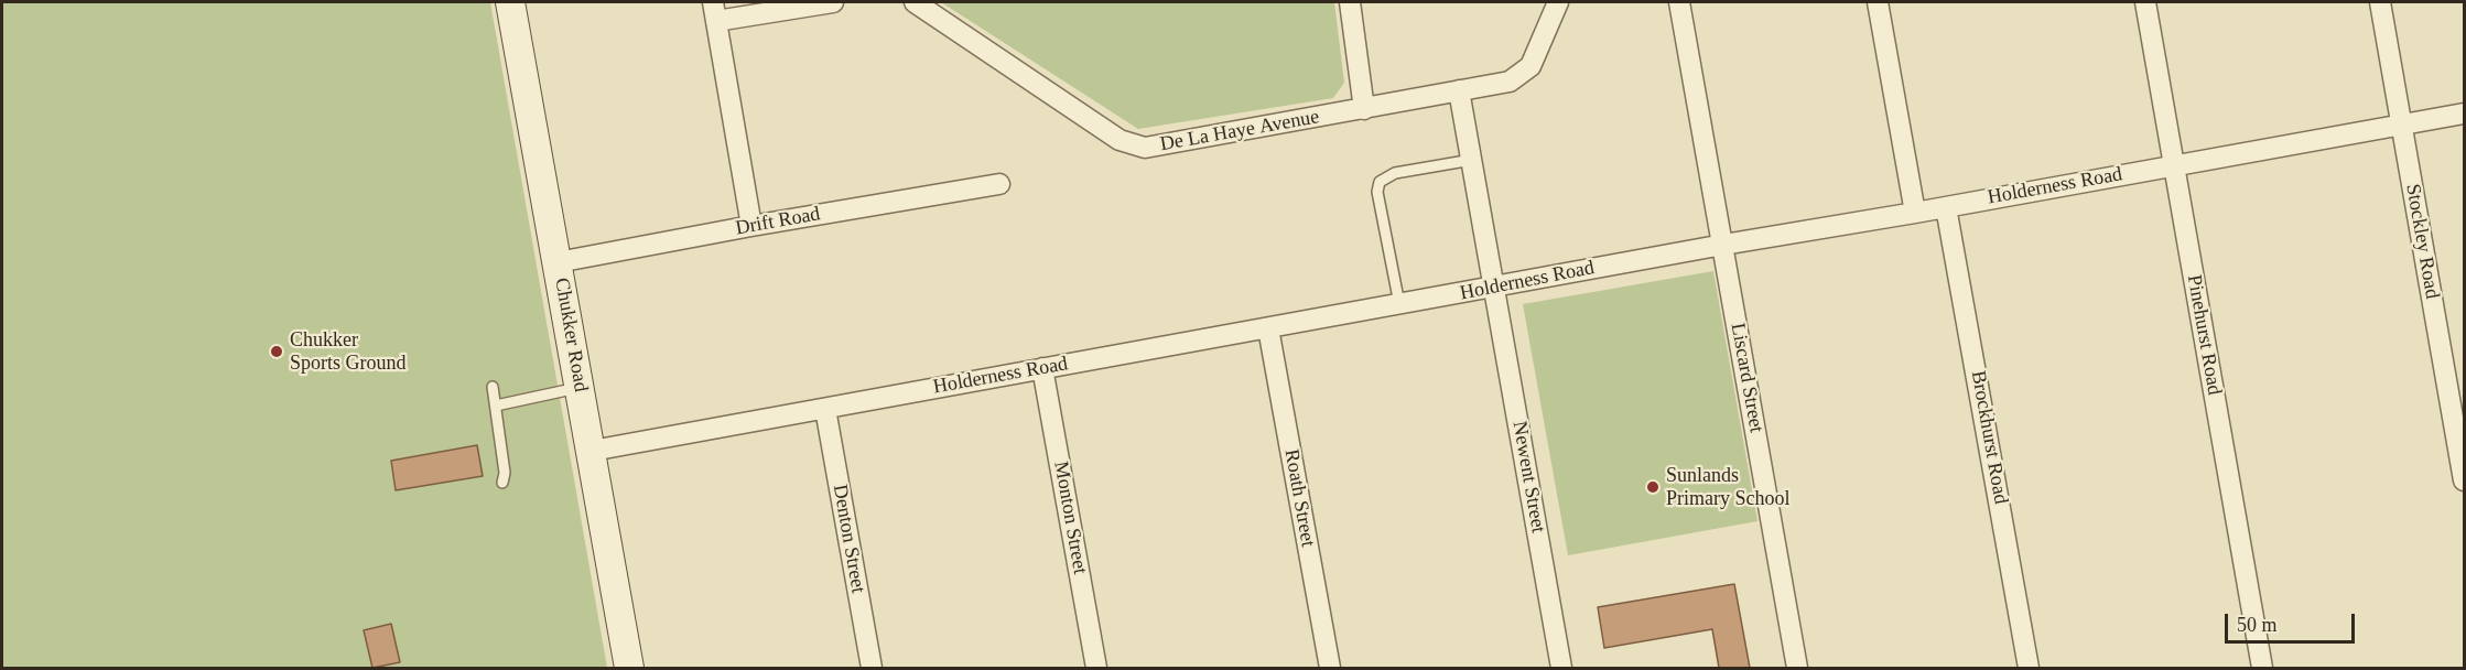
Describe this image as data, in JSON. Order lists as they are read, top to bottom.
{
  "streets": {
    "street": [
      "De La Haye Avenue",
      "Holderness Road",
      "Drift Road",
      "Stockley Road",
      "Chukker Road",
      "Pinehurst Road",
      "Liscard Street",
      "Brockhurst Road",
      "Newent Street",
      "Roath Street",
      "Monton Street",
      "Denton Street"
    ]
  },
  "crossings": [
    ["De La Haye Avenue", "Newent Street"],
    ["Holderness Road", "Stockley Road"],
    ["Holderness Road", "Chukker Road"],
    ["Holderness Road", "Pinehurst Road"],
    ["Holderness Road", "Liscard Street"],
    ["Holderness Road", "Brockhurst Road"],
    ["Holderness Road", "Newent Street"],
    ["Holderness Road", "Roath Street"],
    ["Holderness Road", "Monton Street"],
    ["Holderness Road", "Denton Street"],
    ["Drift Road", "Chukker Road"]
  ],
  "places": ["Chukker Sports Ground", "Sunlands Primary School"],
  "scale_bar": "50 m"
}
